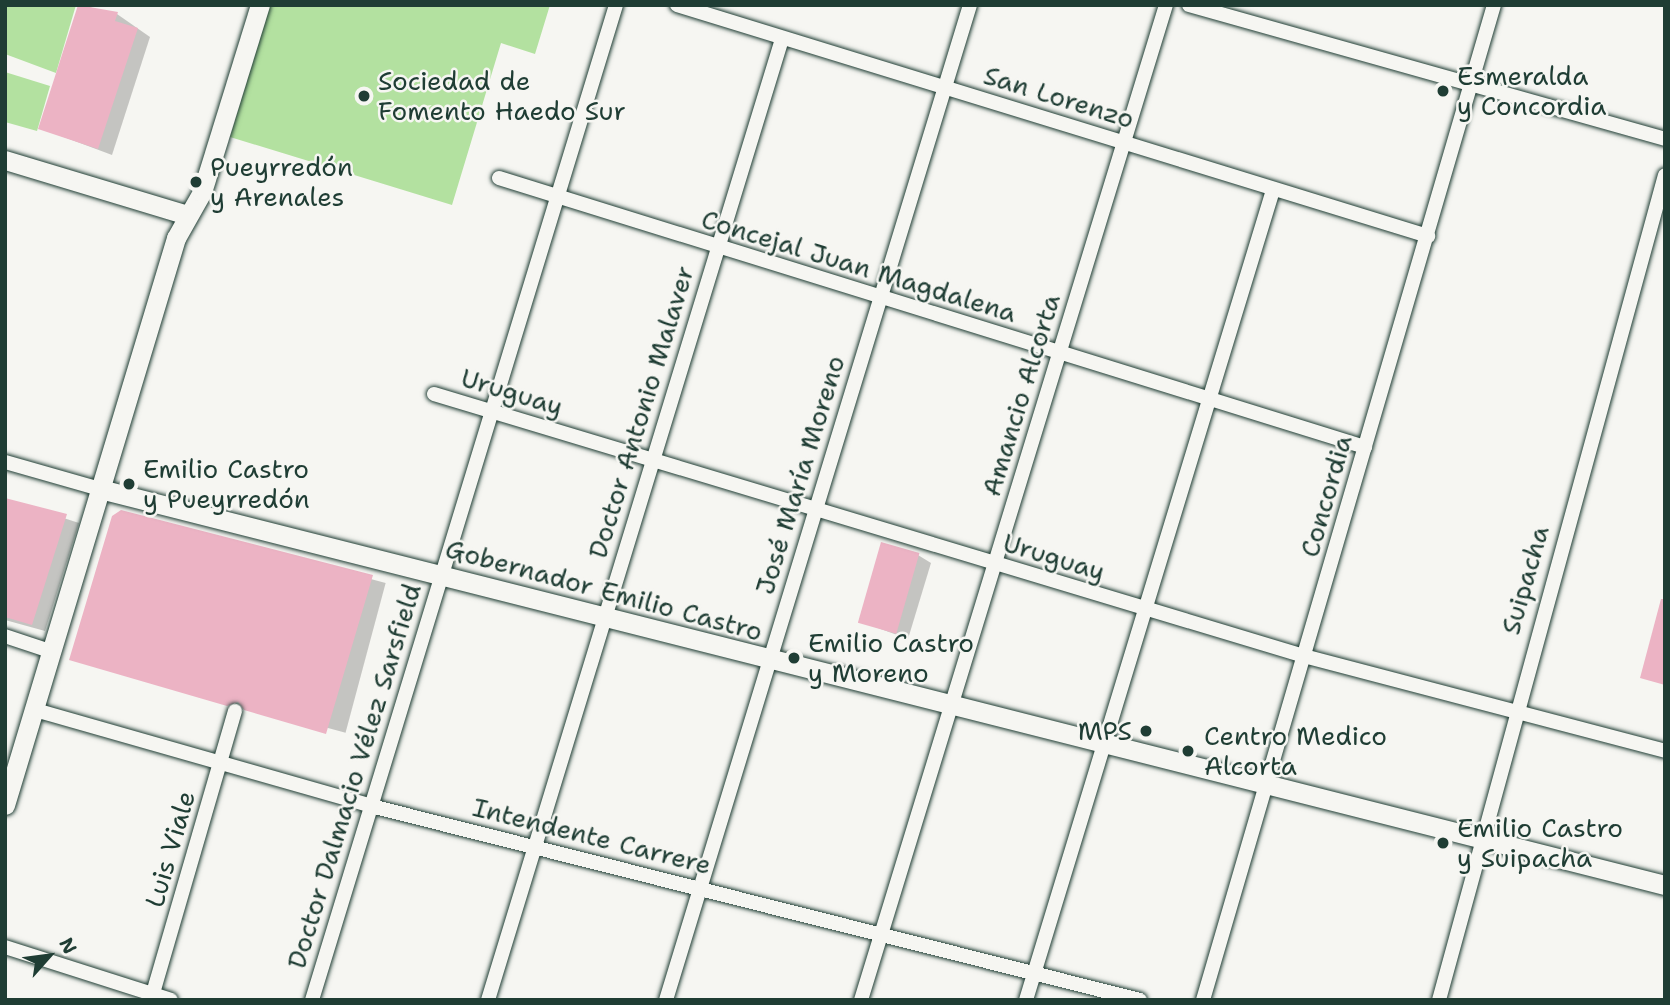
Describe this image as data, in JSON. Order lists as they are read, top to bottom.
{
  "streets": {
    "street": [
      "San Lorenzo",
      "Concejal Juan Magdalena",
      "Uruguay",
      "Amancio Alcorta",
      "Doctor Antonio Malaver",
      "José María Moreno",
      "Concordia",
      "Suipacha",
      "Gobernador Emilio Castro",
      "Doctor Dalmacio Vélez Sarsfield",
      "Intendente Carrere",
      "Luis Viale"
    ]
  },
  "crossings": [
    ["San Lorenzo", "Amancio Alcorta"],
    ["San Lorenzo", "Doctor Antonio Malaver"],
    ["San Lorenzo", "José María Moreno"],
    ["San Lorenzo", "Concordia"],
    ["Concejal Juan Magdalena", "Amancio Alcorta"],
    ["Concejal Juan Magdalena", "Doctor Antonio Malaver"],
    ["Concejal Juan Magdalena", "José María Moreno"],
    ["Concejal Juan Magdalena", "Concordia"],
    ["Concejal Juan Magdalena", "Doctor Dalmacio Vélez Sarsfield"],
    ["Uruguay", "Amancio Alcorta"],
    ["Uruguay", "Doctor Antonio Malaver"],
    ["Uruguay", "José María Moreno"],
    ["Uruguay", "Concordia"],
    ["Uruguay", "Suipacha"],
    ["Uruguay", "Doctor Dalmacio Vélez Sarsfield"],
    ["Amancio Alcorta", "Gobernador Emilio Castro"],
    ["Amancio Alcorta", "Intendente Carrere"],
    ["Doctor Antonio Malaver", "Gobernador Emilio Castro"],
    ["Doctor Antonio Malaver", "Intendente Carrere"],
    ["José María Moreno", "Gobernador Emilio Castro"],
    ["José María Moreno", "Intendente Carrere"],
    ["Concordia", "Gobernador Emilio Castro"],
    ["Suipacha", "Gobernador Emilio Castro"],
    ["Gobernador Emilio Castro", "Doctor Dalmacio Vélez Sarsfield"],
    ["Doctor Dalmacio Vélez Sarsfield", "Intendente Carrere"],
    ["Intendente Carrere", "Luis Viale"]
  ],
  "places": [
    "Esmeralda y Concordia",
    "Sociedad de Fomento Haedo Sur",
    "Pueyrredón y Arenales",
    "Emilio Castro y Pueyrredón",
    "Emilio Castro y Moreno",
    "MPS",
    "Centro Medico Alcorta",
    "Emilio Castro y Suipacha"
  ],
  "north": "top right"
}
